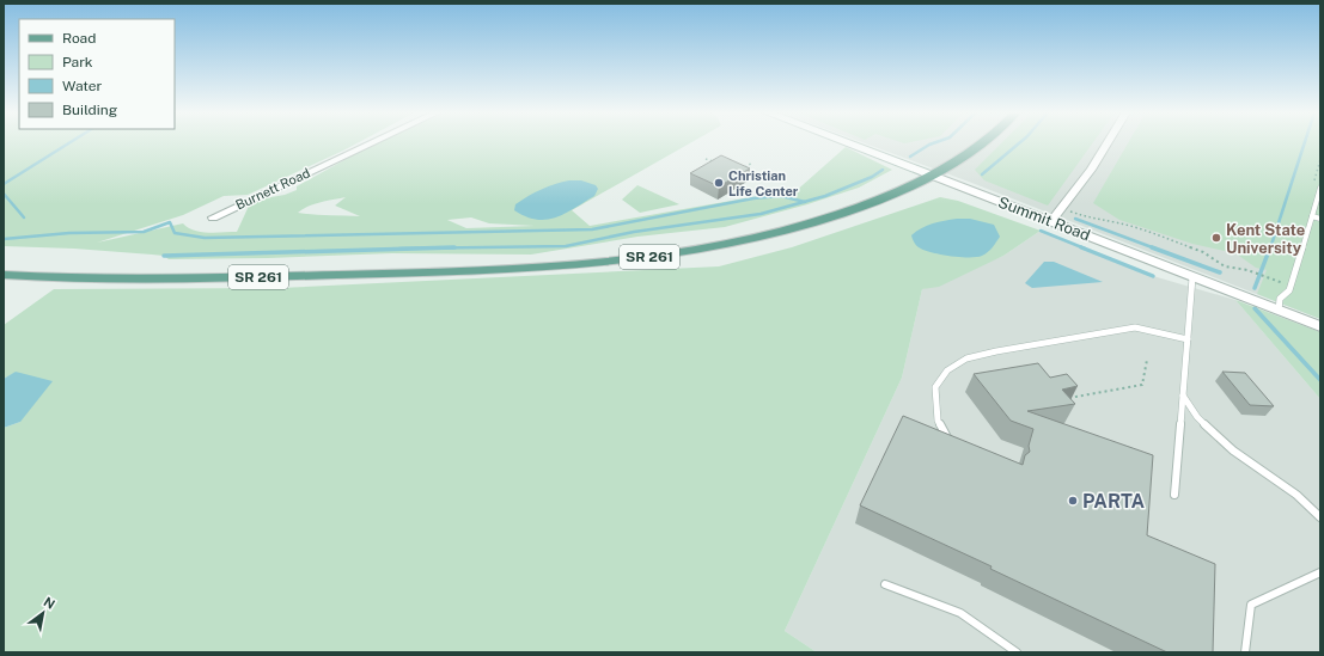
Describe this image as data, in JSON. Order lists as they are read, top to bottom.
{
  "streets": {
    "main road": ["SR 261"],
    "street": ["Burnett Road", "Summit Road"]
  },
  "crossings": [
    ["Summit Road", "SR 261"]
  ],
  "places": ["Christian Life Center", "Kent State University", "PARTA"],
  "legend": [
    "Road",
    "Park",
    "Water",
    "Building"
  ],
  "north": "top right"
}
